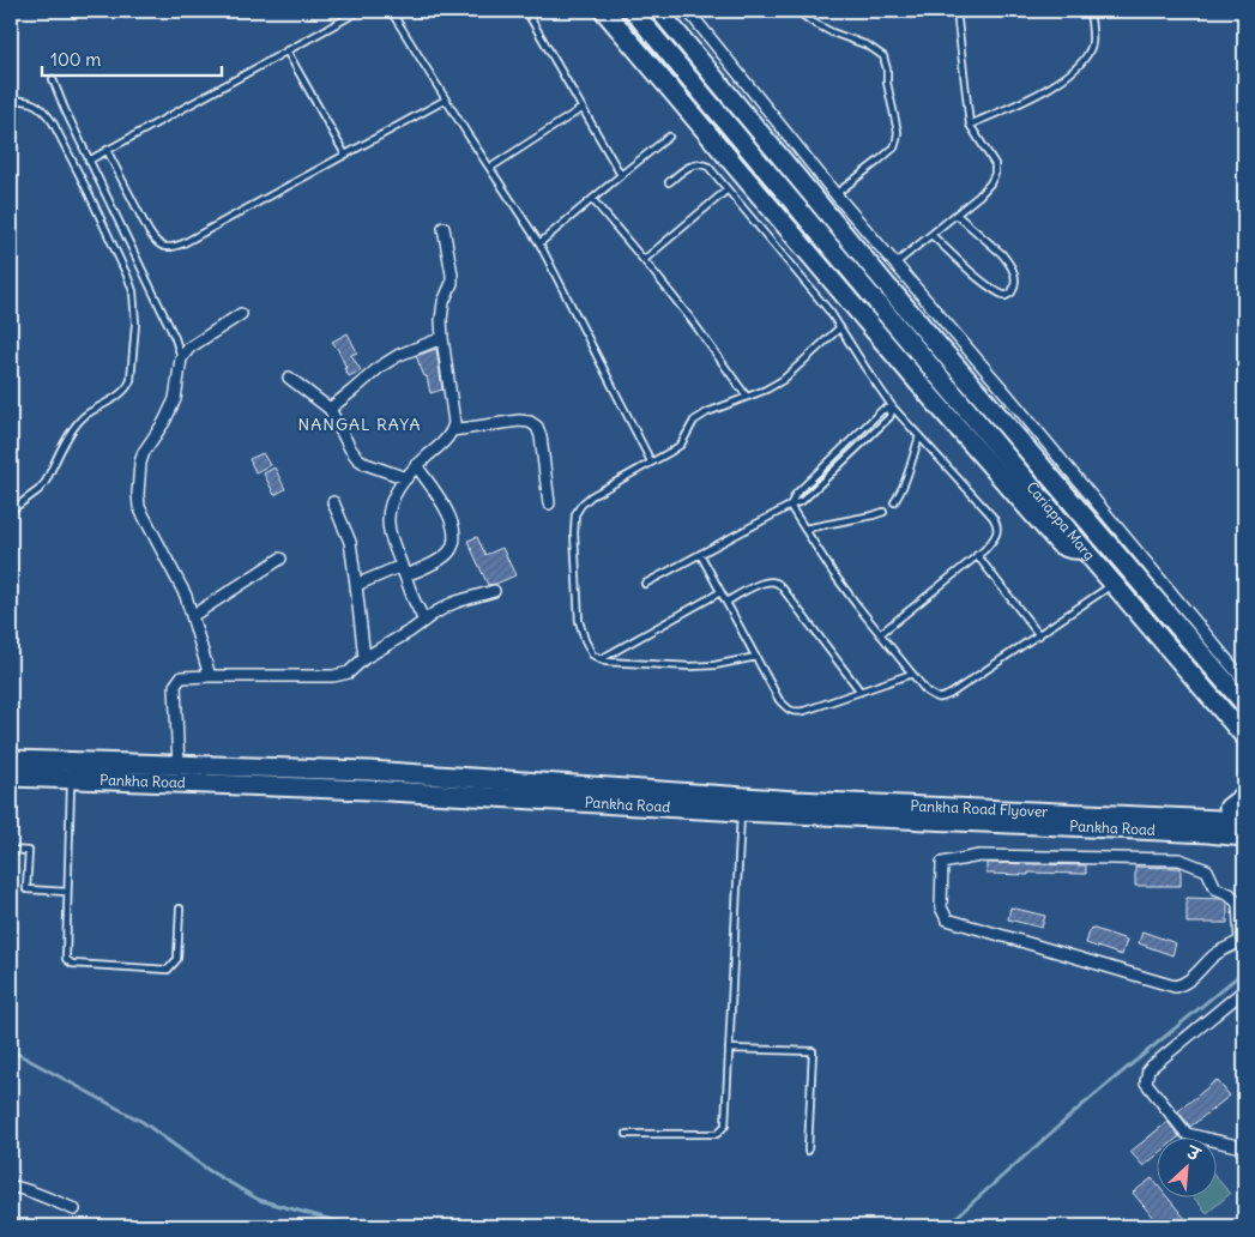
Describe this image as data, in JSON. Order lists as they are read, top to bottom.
{
  "streets": {
    "main road": ["Cariappa Marg", "Pankha Road", "Pankha Road Flyover"]
  },
  "crossings": [
    ["Pankha Road", "Pankha Road Flyover"]
  ],
  "districts": ["NANGAL RAYA"],
  "scale_bar": "100 m",
  "north": "top right"
}
